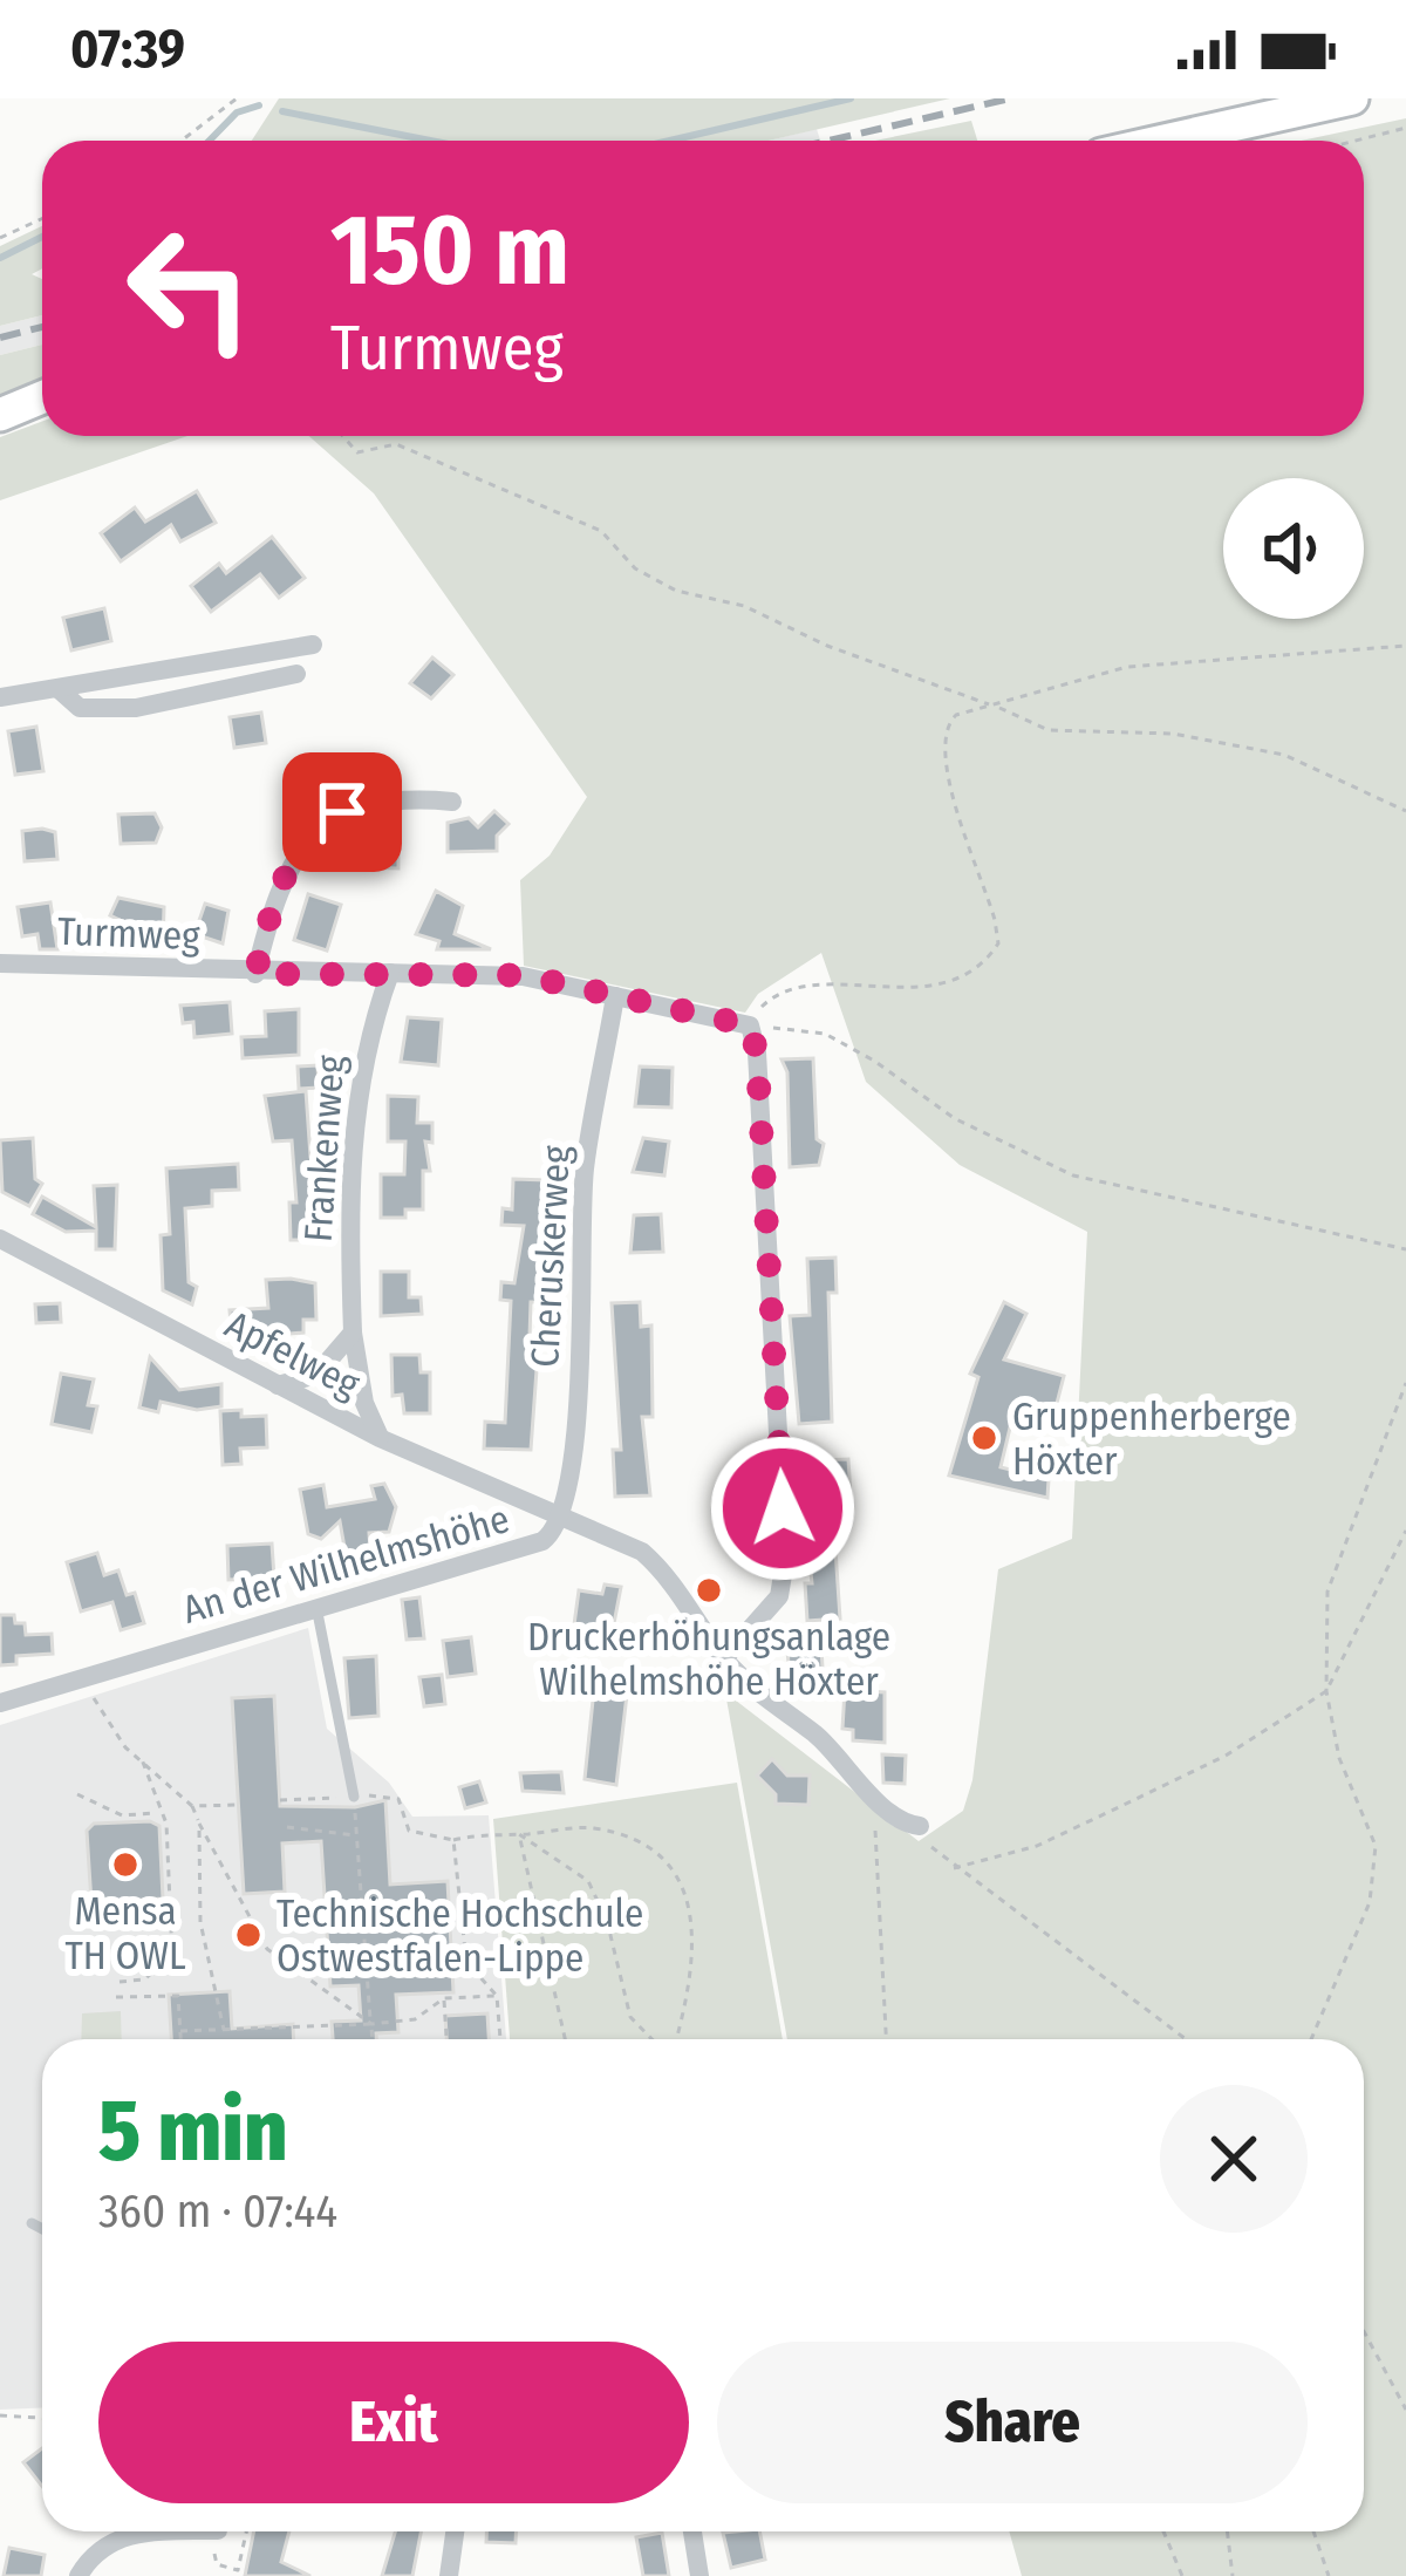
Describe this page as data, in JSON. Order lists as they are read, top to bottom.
{
  "streets": {
    "street": [
      "Turmweg",
      "Frankenweg",
      "Cheruskerweg",
      "Apfelweg",
      "An der Wilhelmshöhe"
    ]
  },
  "crossings": [
    ["Turmweg", "Frankenweg"],
    ["Turmweg", "Cheruskerweg"],
    ["Frankenweg", "Apfelweg"],
    ["Cheruskerweg", "Apfelweg"],
    ["Cheruskerweg", "An der Wilhelmshöhe"],
    ["Apfelweg", "An der Wilhelmshöhe"]
  ],
  "places": [
    "Gruppenherberge Höxter",
    "Druckerhöhungsanlage Wilhelmshöhe Höxter",
    "Mensa TH OWL",
    "Technische Hochschule Ostwestfalen-Lippe"
  ],
  "page": {
    "status": "07:39",
    "turn": ["150 m", "Turmweg"],
    "heading": ["5 min", "360 m · 07:44"],
    "buttons": ["Exit", "Share"]
  }
}
